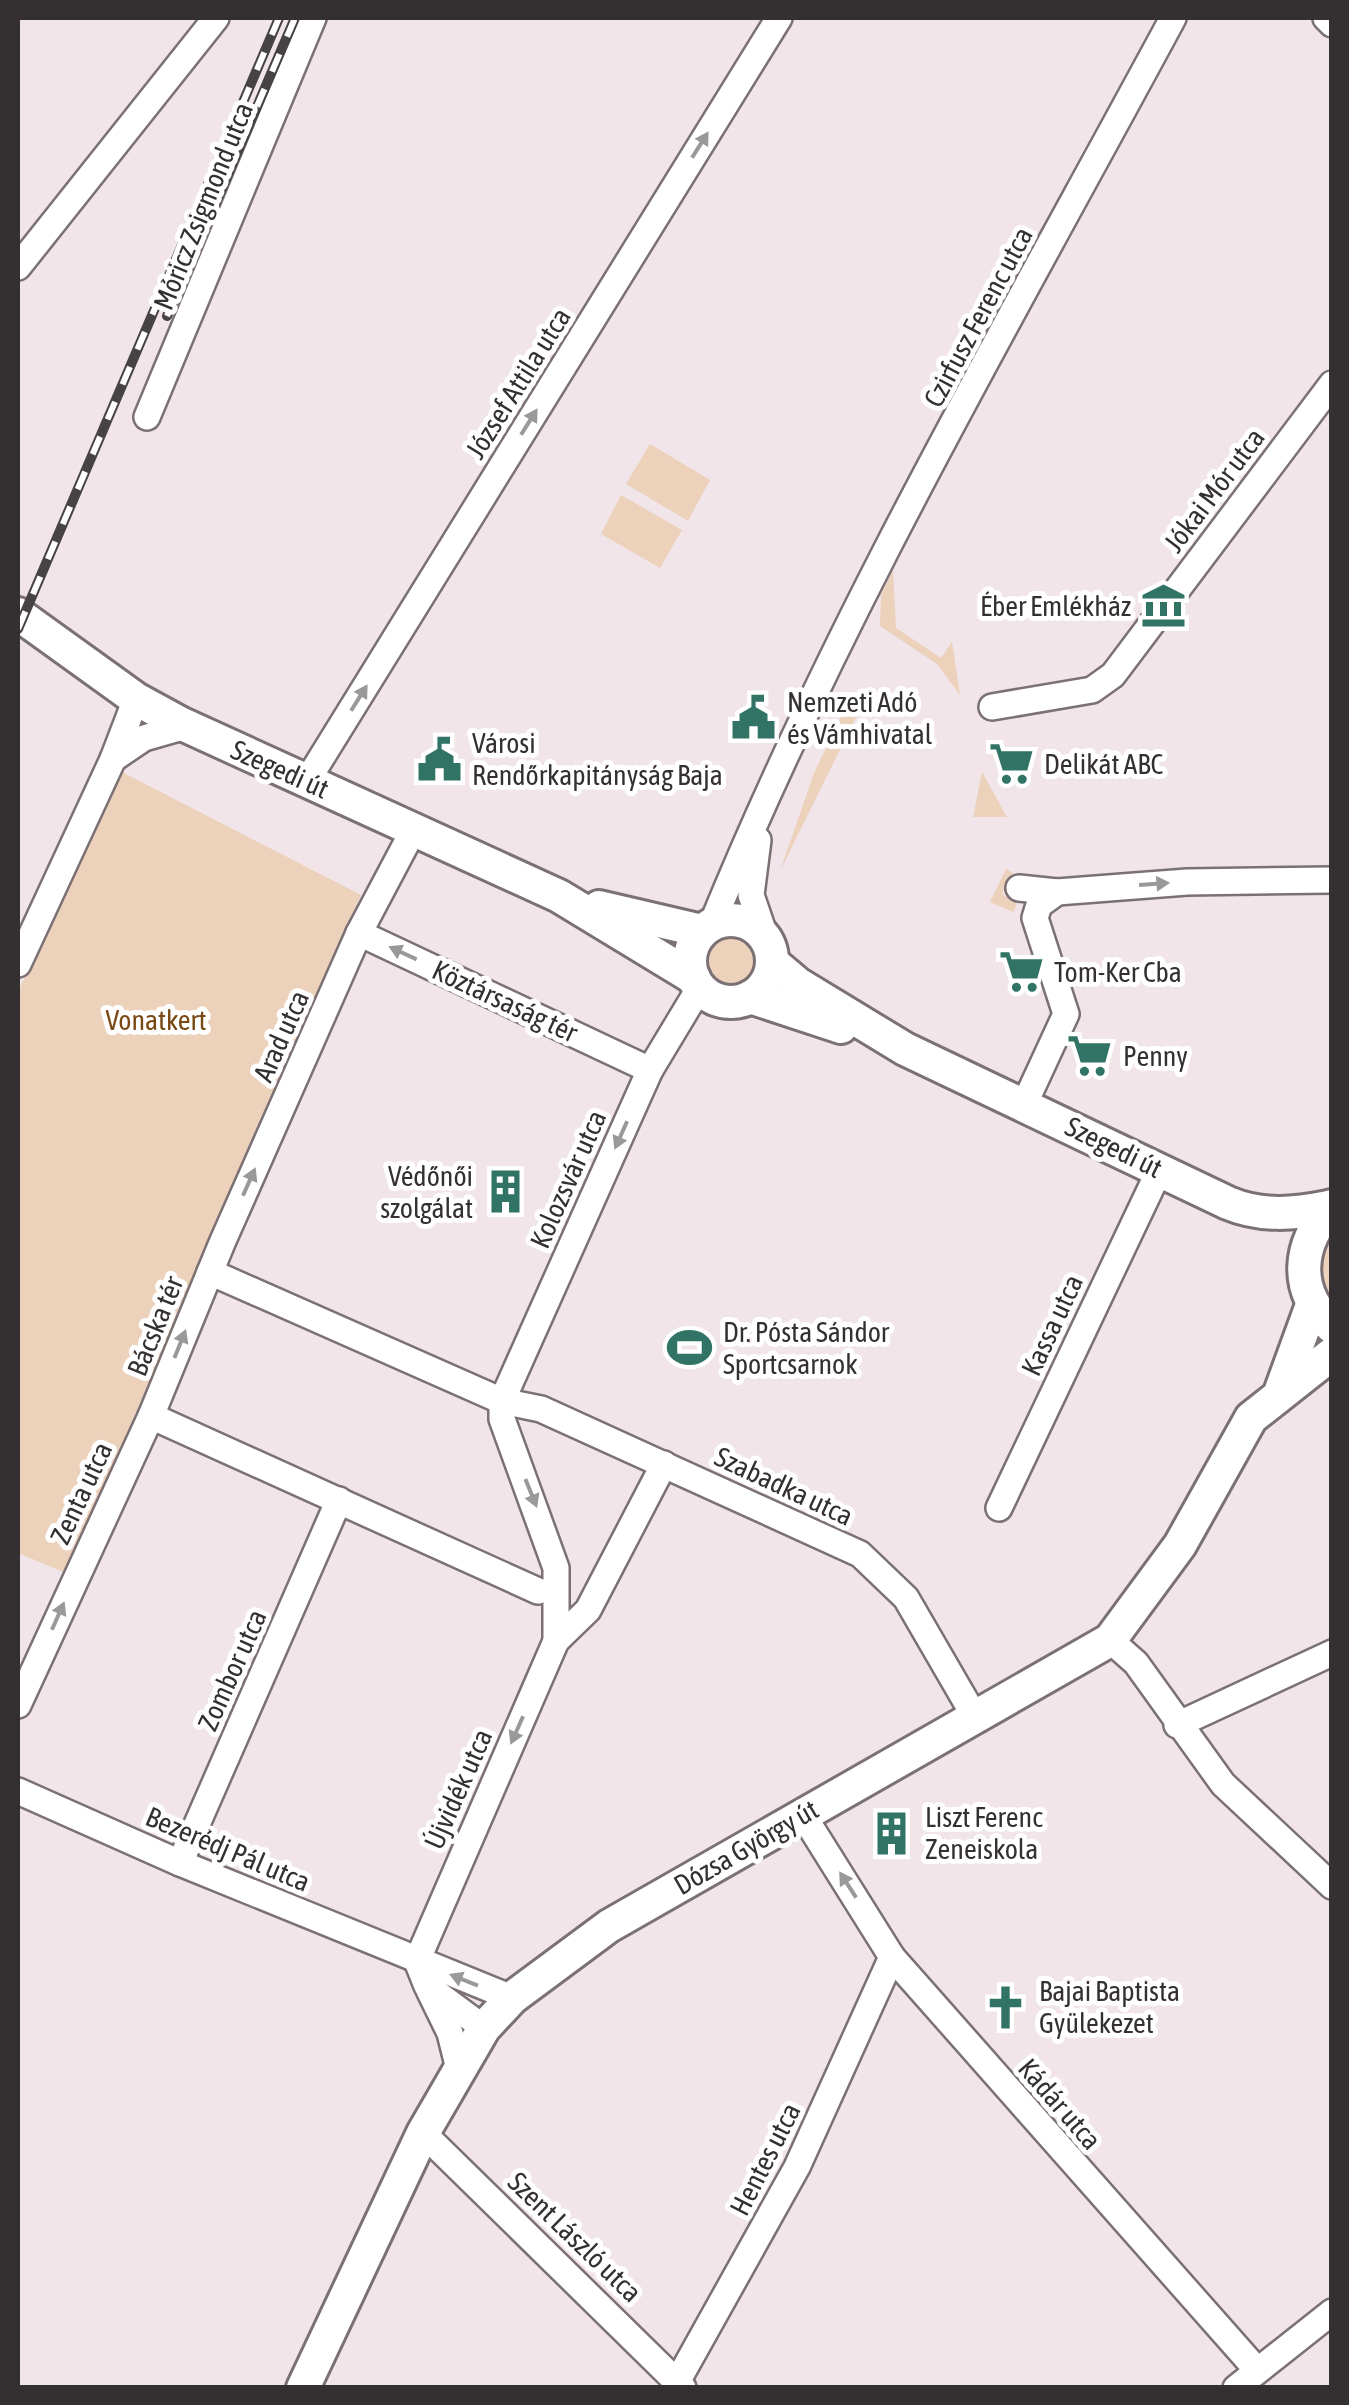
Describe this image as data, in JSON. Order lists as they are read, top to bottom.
{
  "streets": {
    "main road": ["Szegedi út", "Dózsa György út"],
    "street": [
      "Móricz Zsigmond utca",
      "Czirfusz Ferenc utca",
      "József Attila utca",
      "Jókai Mór utca",
      "Köztársaság tér",
      "Arad utca",
      "Kolozsvár utca",
      "Kassa utca",
      "Bácska tér",
      "Szabadka utca",
      "Zenta utca",
      "Zombor utca",
      "Újvidék utca",
      "Bezerédj Pál utca",
      "Kádár utca",
      "Hentes utca",
      "Szent László utca"
    ]
  },
  "crossings": [
    ["József Attila utca", "Szegedi út"],
    ["Szegedi út", "Arad utca"],
    ["Szegedi út", "Kolozsvár utca"],
    ["Szegedi út", "Kassa utca"],
    ["Köztársaság tér", "Arad utca"],
    ["Köztársaság tér", "Kolozsvár utca"],
    ["Arad utca", "Bácska tér"],
    ["Kolozsvár utca", "Bácska tér"],
    ["Bácska tér", "Szabadka utca"],
    ["Bácska tér", "Zenta utca"],
    ["Bácska tér", "Zombor utca"],
    ["Szabadka utca", "Dózsa György út"],
    ["Zombor utca", "Bezerédj Pál utca"],
    ["Újvidék utca", "Bezerédj Pál utca"],
    ["Dózsa György út", "Bezerédj Pál utca"],
    ["Dózsa György út", "Kádár utca"],
    ["Dózsa György út", "Szent László utca"],
    ["Kádár utca", "Hentes utca"],
    ["Hentes utca", "Szent László utca"]
  ],
  "one_way": [
    "József Attila utca",
    "Köztársaság tér",
    "Arad utca",
    "Kolozsvár utca",
    "Zenta utca",
    "Újvidék utca"
  ],
  "parks": ["Vonatkert"],
  "places": {
    "museum": ["Éber Emlékház"],
    "public building": ["Nemzeti Adó és Vámhivatal", "Városi Rendőrkapitányság Baja"],
    "supermarket": ["Delikát ABC", "Tom-Ker Cba", "Penny"],
    "building": ["Védőnői szolgálat", "Liszt Ferenc Zeneiskola"],
    "sports": ["Dr. Pósta Sándor Sportcsarnok"],
    "church": ["Bajai Baptista Gyülekezet"]
  }
}
